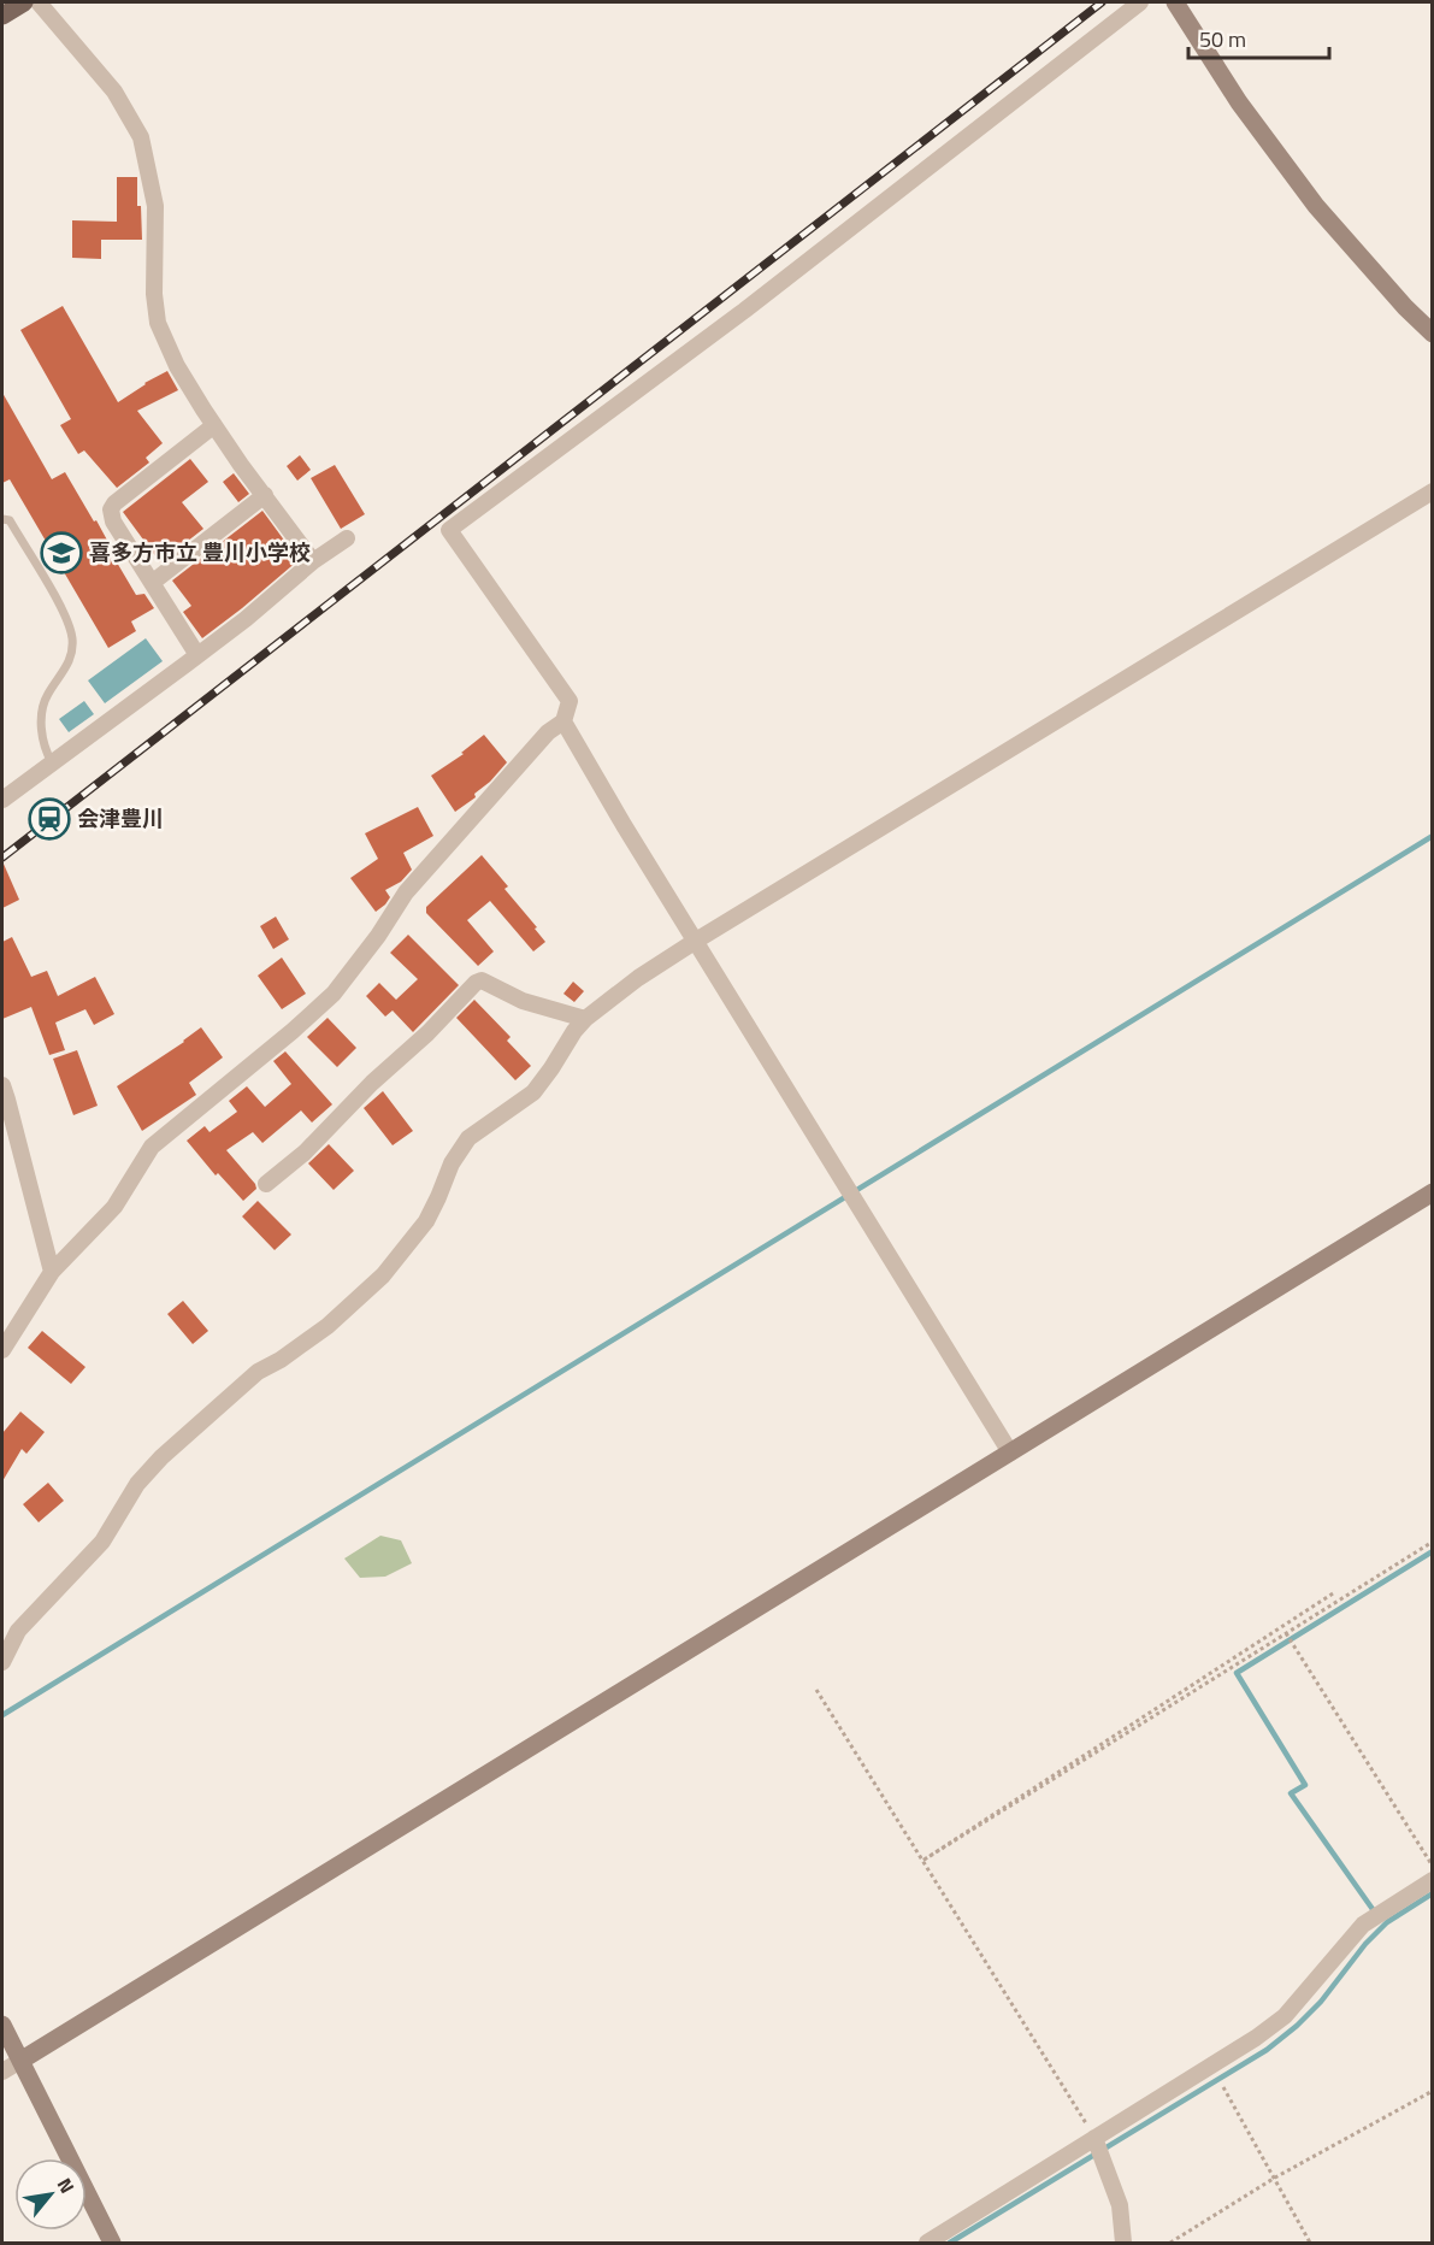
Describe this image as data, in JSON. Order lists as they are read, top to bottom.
{
  "places": {
    "school or university": ["喜多方市立 豊川小学校"],
    "station": ["会津豊川"]
  },
  "scale_bar": "50 m",
  "north": "top right"
}
